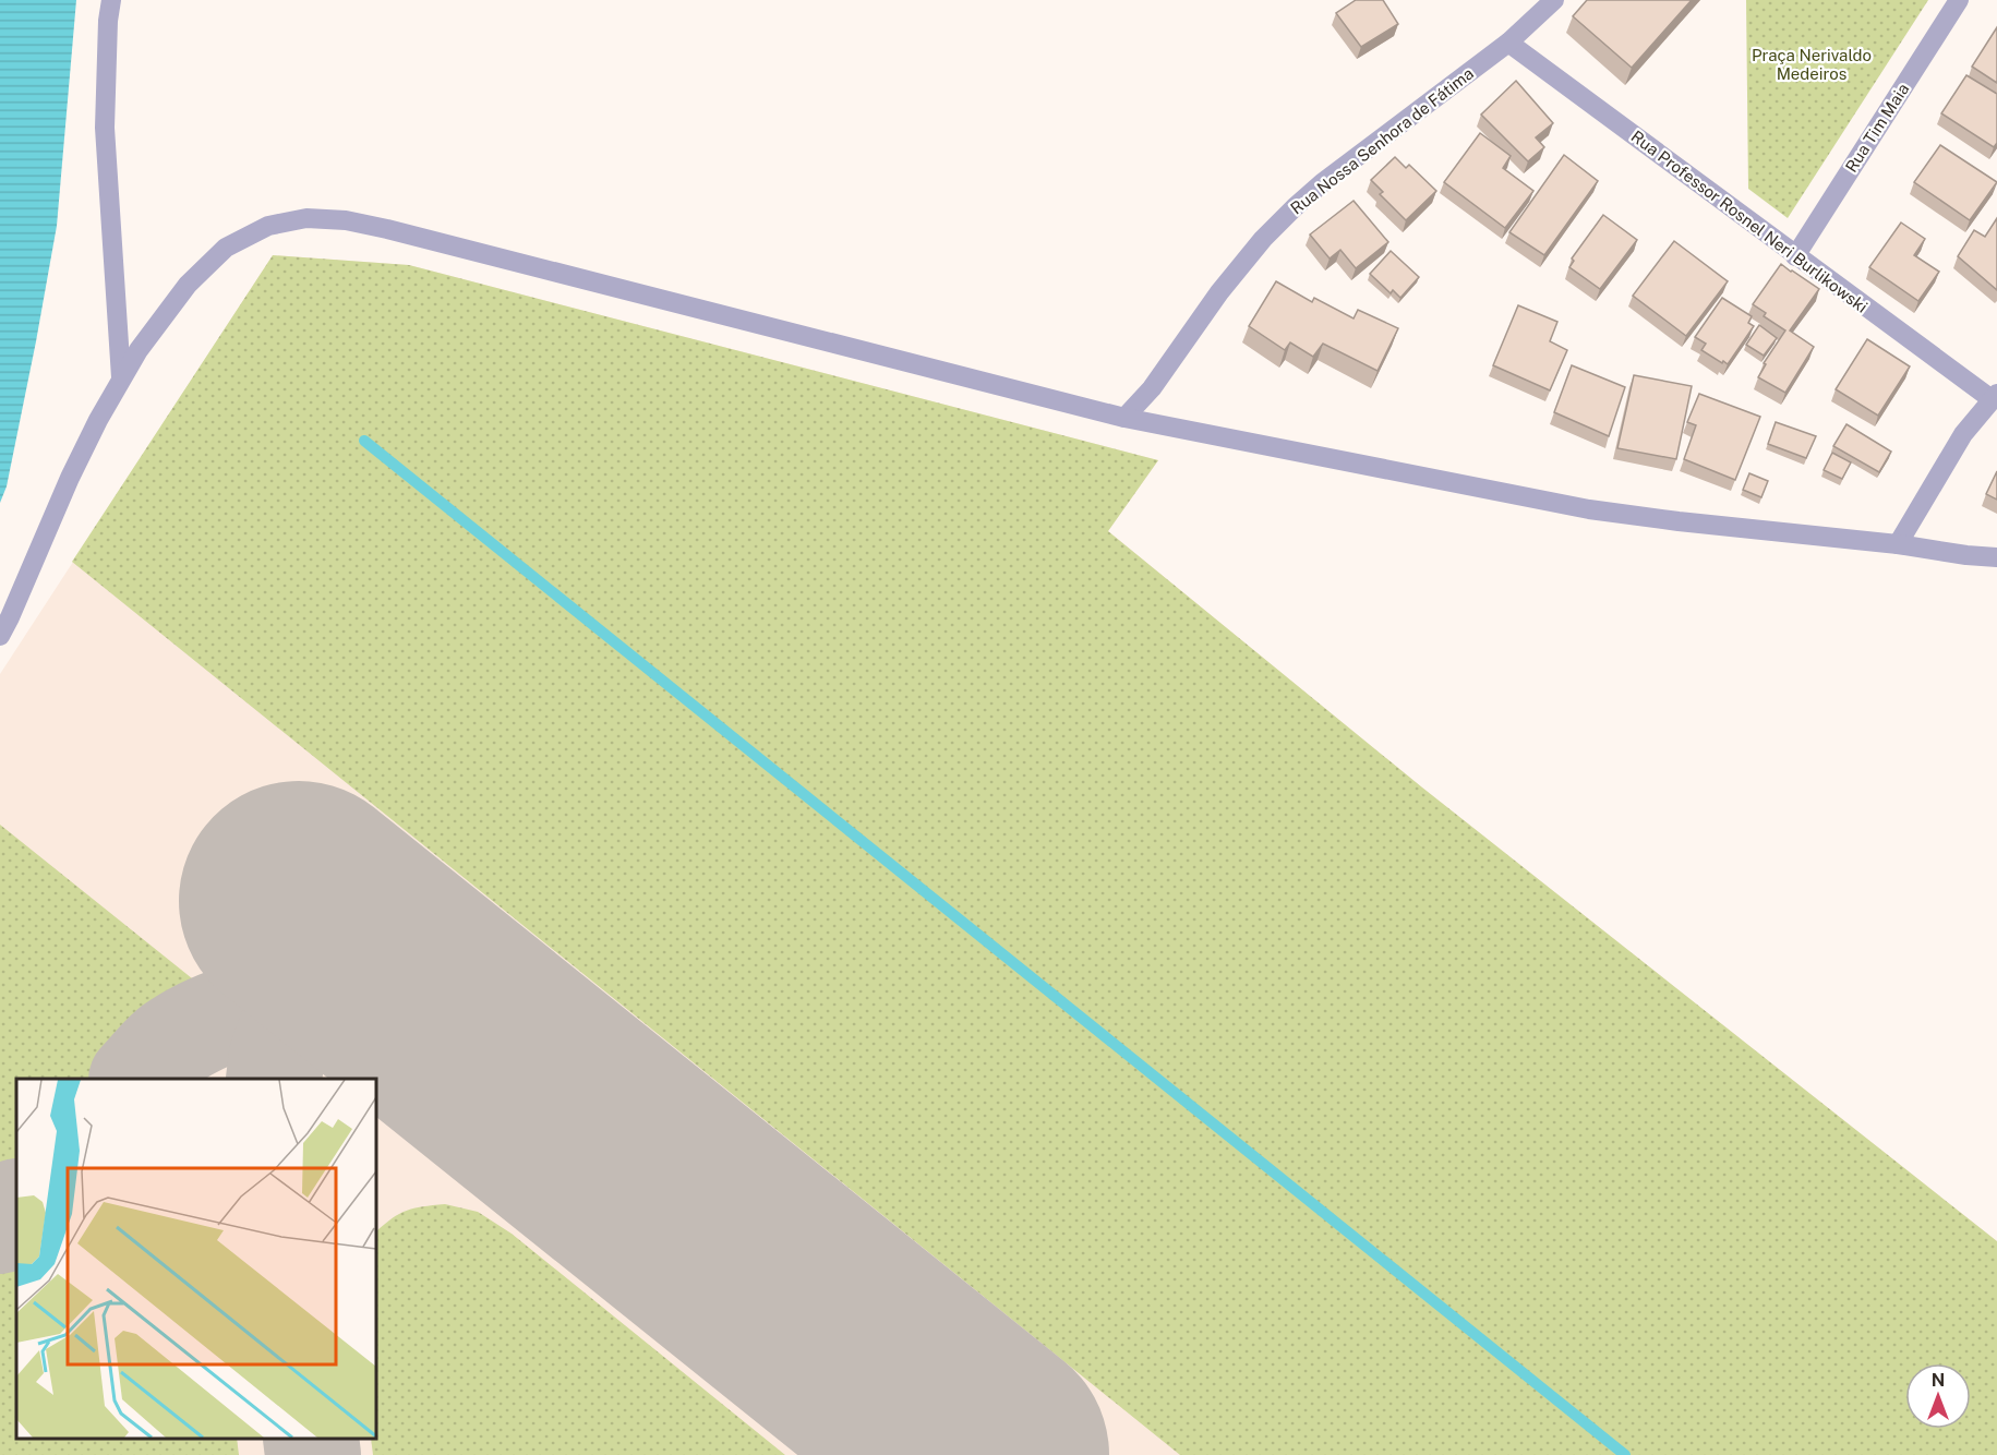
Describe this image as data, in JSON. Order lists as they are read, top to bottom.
{
  "streets": {
    "street": ["Rua Tim Maia", "Rua Nossa Senhora de Fátima", "Rua Professor Rosnel Neri Burlikowski"]
  },
  "crossings": [
    ["Rua Tim Maia", "Rua Professor Rosnel Neri Burlikowski"],
    ["Rua Nossa Senhora de Fátima", "Rua Professor Rosnel Neri Burlikowski"]
  ],
  "parks": ["Praça Nerivaldo Medeiros"],
  "north": "top"
}
